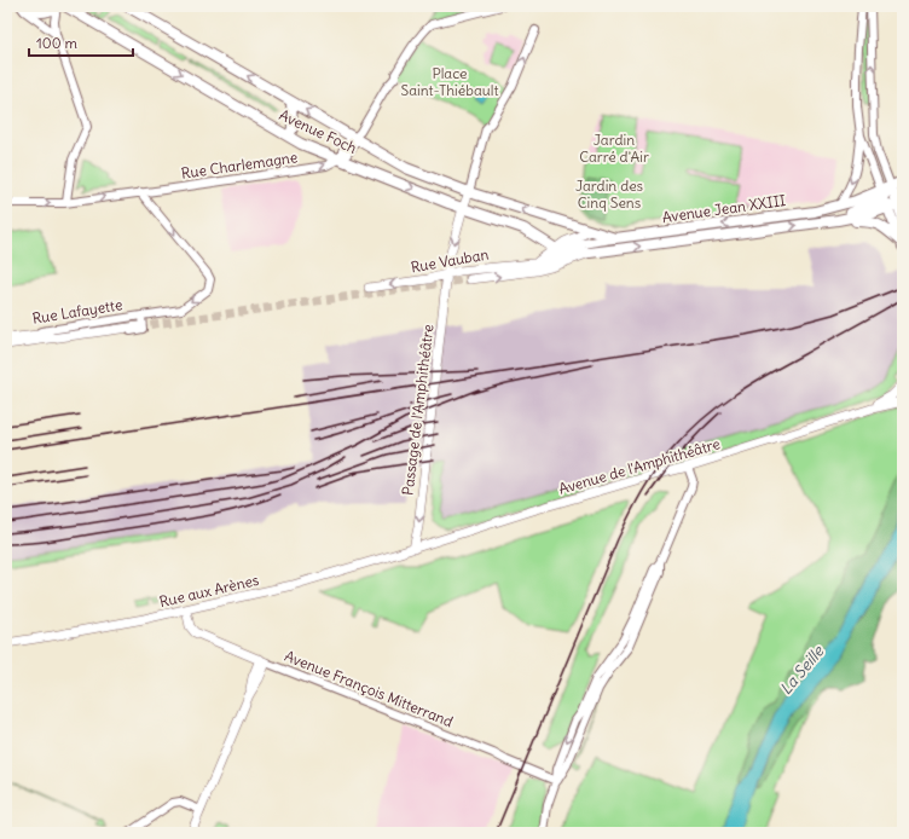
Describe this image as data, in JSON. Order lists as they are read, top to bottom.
{
  "streets": {
    "main road": [
      "Avenue Foch",
      "Avenue Jean XXIII",
      "Rue Vauban",
      "Rue Lafayette",
      "Passage de l'Amphithéâtre",
      "Avenue de l'Amphithéâtre",
      "Rue aux Arènes",
      "Avenue François Mitterrand"
    ],
    "street": ["Rue Charlemagne"]
  },
  "crossings": [
    ["Avenue Foch", "Rue Charlemagne"],
    ["Avenue Foch", "Avenue Jean XXIII"],
    ["Avenue Foch", "Rue Vauban"],
    ["Avenue Foch", "Passage de l'Amphithéâtre"],
    ["Avenue Jean XXIII", "Rue Vauban"],
    ["Rue Vauban", "Passage de l'Amphithéâtre"],
    ["Passage de l'Amphithéâtre", "Avenue de l'Amphithéâtre"],
    ["Passage de l'Amphithéâtre", "Rue aux Arènes"],
    ["Avenue de l'Amphithéâtre", "Rue aux Arènes"],
    ["Rue aux Arènes", "Avenue François Mitterrand"]
  ],
  "one_way": ["Rue Charlemagne", "Passage de l'Amphithéâtre"],
  "water": ["La Seille"],
  "parks": ["Place Saint-Thiébault", "Jardin Carré d'Air", "Jardin des Cinq Sens"],
  "scale_bar": "100 m"
}
